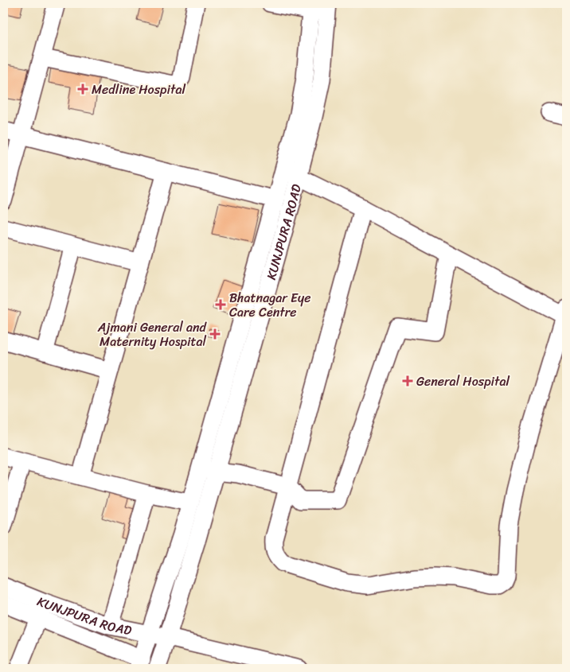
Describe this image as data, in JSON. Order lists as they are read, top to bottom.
{
  "streets": {
    "street": ["KUNJPURA ROAD"]
  },
  "places": {
    "health": [
      "Medline Hospital",
      "Bhatnagar Eye Care Centre",
      "Ajmani General and Maternity Hospital",
      "General Hospital"
    ]
  }
}
